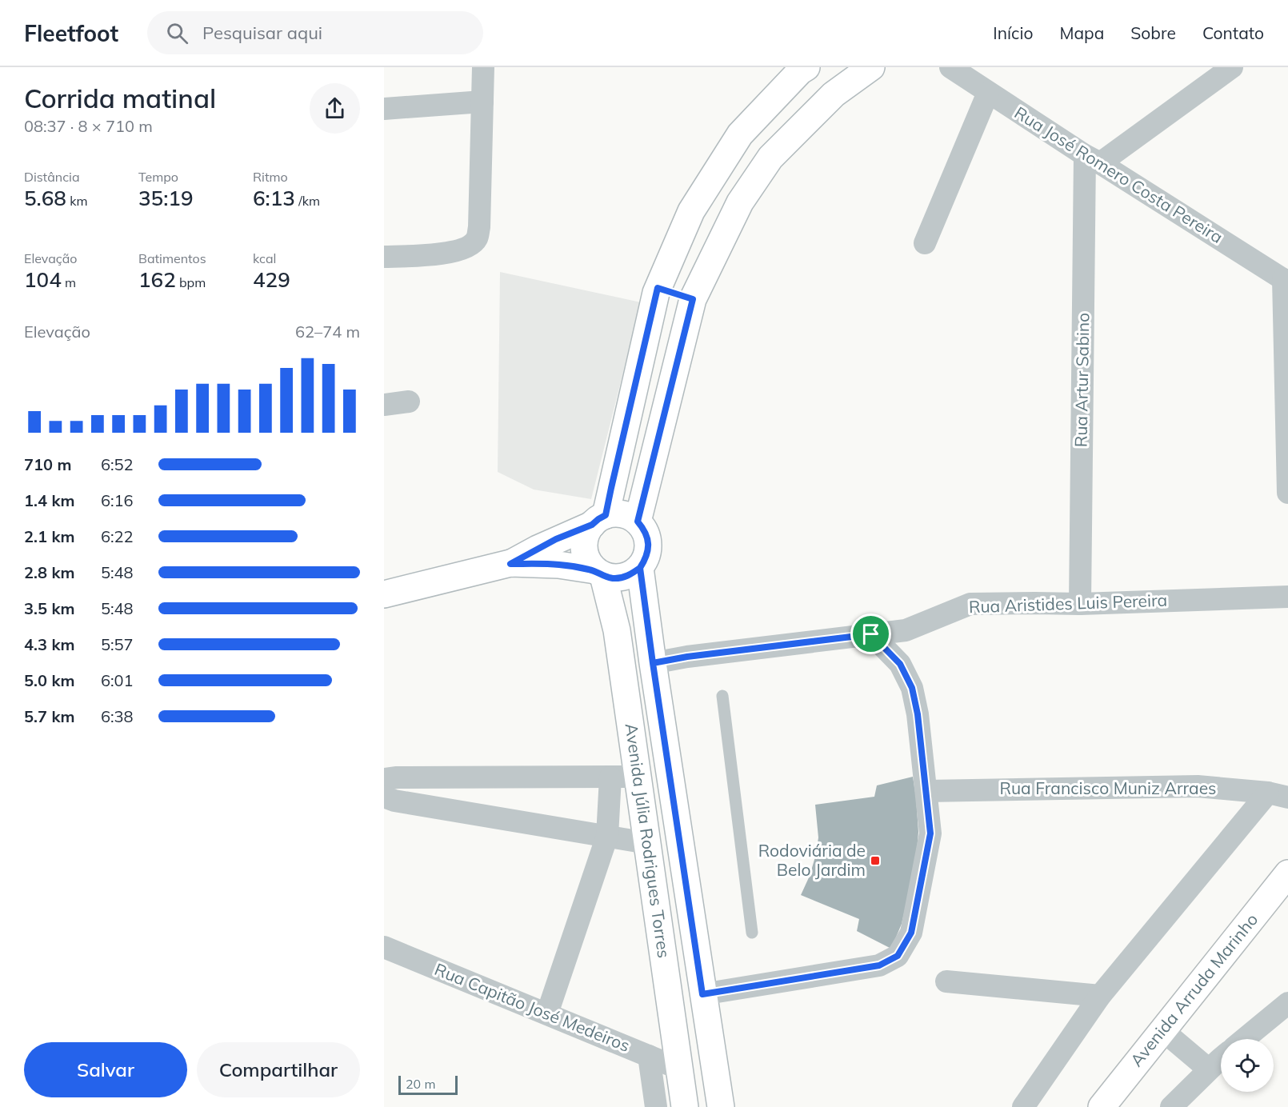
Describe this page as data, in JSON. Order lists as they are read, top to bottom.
{
  "streets": {
    "main road": ["Avenida Júlia Rodrigues Torres", "Avenida Arruda Marinho"],
    "street": [
      "Rua José Romero Costa Pereira",
      "Rua Artur Sabino",
      "Rua Aristides Luis Pereira",
      "Rua Francisco Muniz Arraes",
      "Rua Capitão José Medeiros"
    ]
  },
  "crossings": [
    ["Rua José Romero Costa Pereira", "Rua Artur Sabino"],
    ["Rua Artur Sabino", "Rua Aristides Luis Pereira"],
    ["Rua Aristides Luis Pereira", "Avenida Júlia Rodrigues Torres"],
    ["Avenida Júlia Rodrigues Torres", "Rua Capitão José Medeiros"]
  ],
  "places": {
    "transit": ["Rodoviária de Belo Jardim"]
  },
  "scale_bar": "20 m",
  "page": {
    "header": "Fleetfoot",
    "search": "Pesquisar aqui",
    "nav": [
      "Início",
      "Mapa",
      "Sobre",
      "Contato"
    ],
    "heading": ["Corrida matinal", "08:37 · 8 × 710 m"],
    "stats": [
      ["Distância", "5.68 km"],
      ["Tempo", "35:19"],
      ["Ritmo", "6:13 /km"],
      ["Elevação", "104 m"],
      ["Batimentos", "162 bpm"],
      ["kcal", "429"]
    ],
    "chart": ["Elevação", "62–74 m"],
    "list": [
      {
        "name": "710 m",
        "note": "6:52"
      },
      {
        "name": "1.4 km",
        "note": "6:16"
      },
      {
        "name": "2.1 km",
        "note": "6:22"
      },
      {
        "name": "2.8 km",
        "note": "5:48"
      },
      {
        "name": "3.5 km",
        "note": "5:48"
      },
      {
        "name": "4.3 km",
        "note": "5:57"
      },
      {
        "name": "5.0 km",
        "note": "6:01"
      },
      {
        "name": "5.7 km",
        "note": "6:38"
      }
    ],
    "buttons": ["Salvar", "Compartilhar"],
    "scale": "20 m"
  }
}
